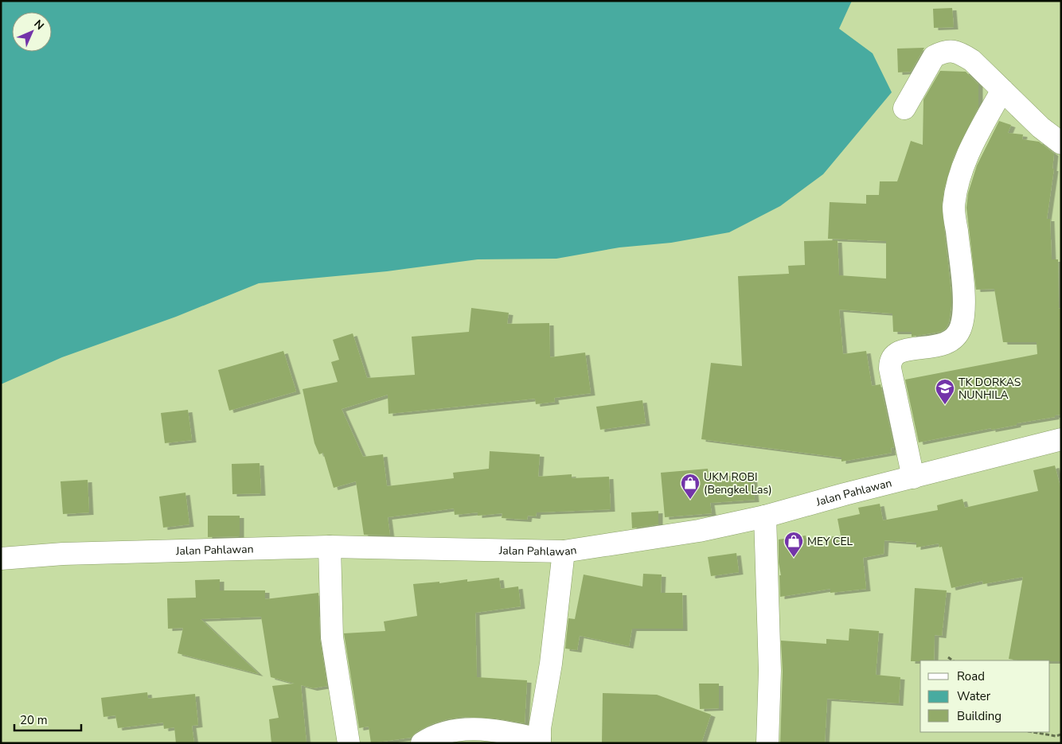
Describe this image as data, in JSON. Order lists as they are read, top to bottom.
{
  "streets": {
    "main road": ["Jalan Pahlawan"]
  },
  "places": {
    "school or university": ["TK DORKAS NUNHILA"],
    "shop": ["UKM ROBI (Bengkel Las)", "MEY CEL"]
  },
  "legend": ["Road", "Water", "Building"],
  "scale_bar": "20 m",
  "north": "top right"
}
